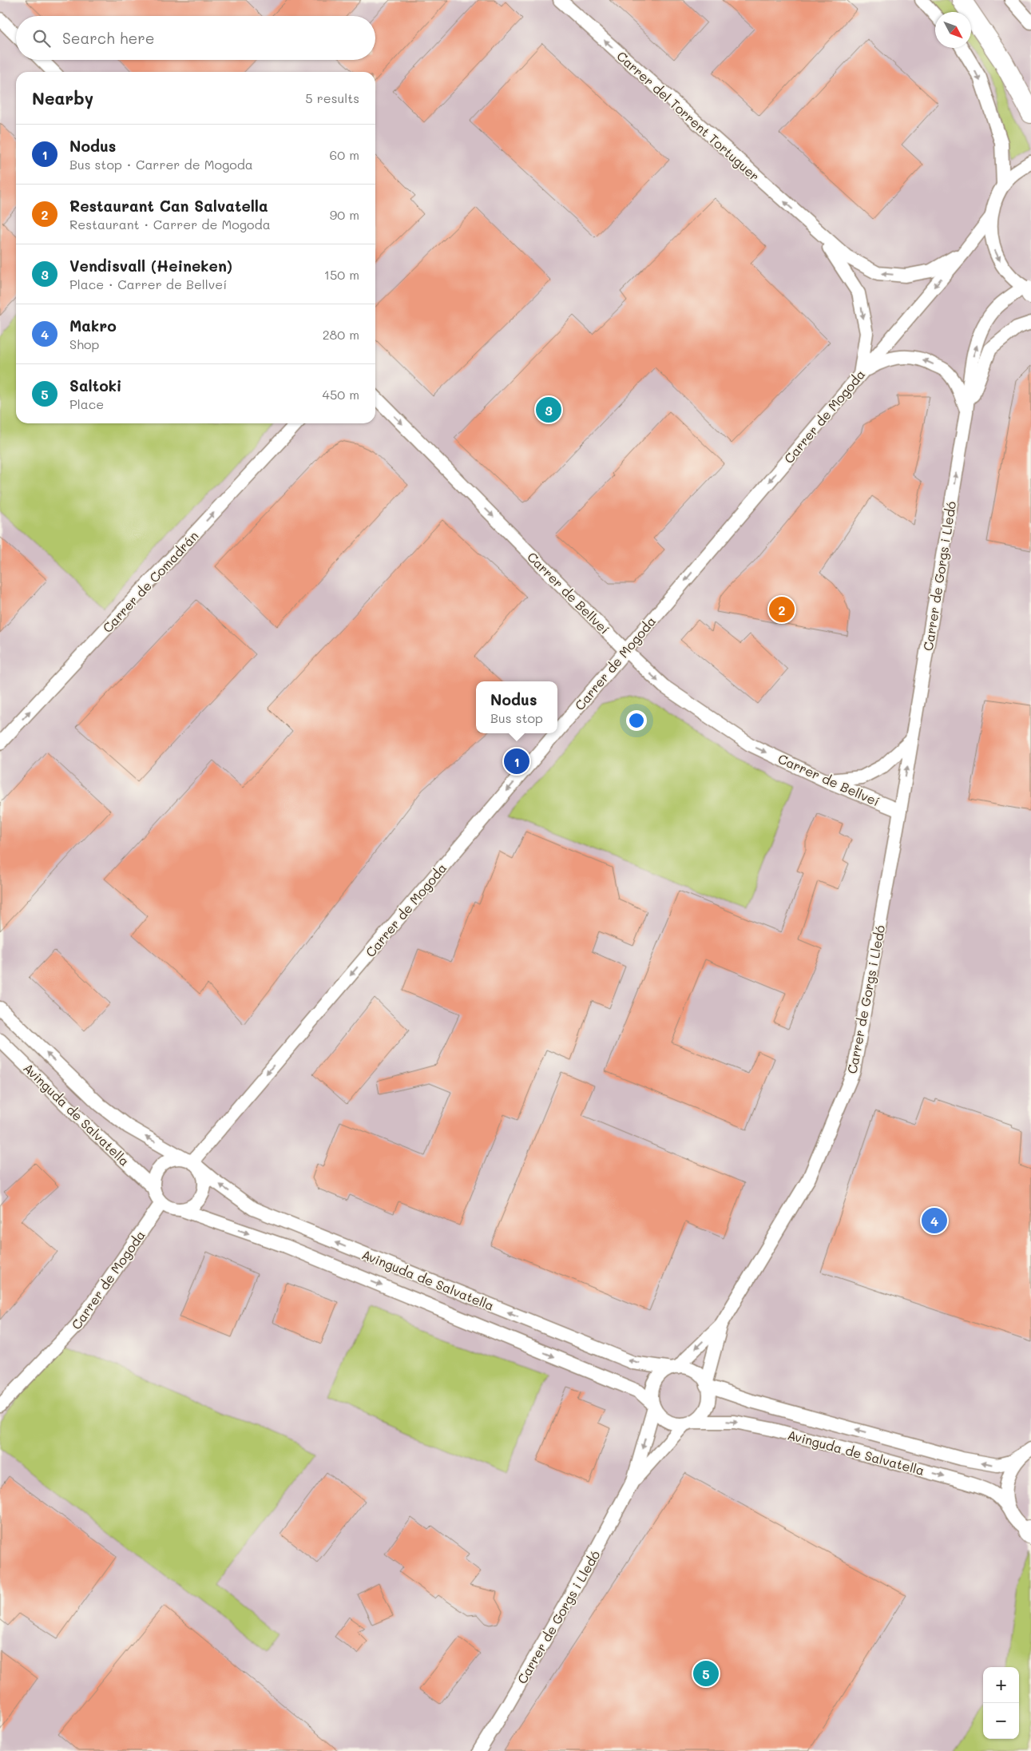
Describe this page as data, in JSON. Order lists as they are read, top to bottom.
{
  "streets": {
    "street": [
      "Carrer del Torrent Tortuguer",
      "Carrer de Mogoda",
      "Carrer de Gorgs i Lledó",
      "Carrer de Comadrán",
      "Carrer de Bellveí",
      "Avinguda de Salvatella"
    ]
  },
  "crossings": [
    ["Carrer del Torrent Tortuguer", "Carrer de Mogoda"],
    ["Carrer del Torrent Tortuguer", "Carrer de Gorgs i Lledó"],
    ["Carrer de Mogoda", "Carrer de Gorgs i Lledó"],
    ["Carrer de Mogoda", "Carrer de Bellveí"],
    ["Carrer de Mogoda", "Avinguda de Salvatella"],
    ["Carrer de Gorgs i Lledó", "Carrer de Bellveí"],
    ["Carrer de Gorgs i Lledó", "Avinguda de Salvatella"]
  ],
  "one_way": ["Carrer de Mogoda", "Carrer de Comadrán", "Carrer de Bellveí"],
  "north": "bottom right",
  "page": {
    "search": "Search here",
    "heading": ["Nearby", "5 results"],
    "list": [
      {
        "mark": "1",
        "name": "Nodus",
        "note": "Bus stop · Carrer de Mogoda",
        "value": "60 m"
      },
      {
        "mark": "2",
        "name": "Restaurant Can Salvatella",
        "note": "Restaurant · Carrer de Mogoda",
        "value": "90 m"
      },
      {
        "mark": "3",
        "name": "Vendisvall (Heineken)",
        "note": "Place · Carrer de Bellveí",
        "value": "150 m"
      },
      {
        "mark": "4",
        "name": "Makro",
        "note": "Shop",
        "value": "280 m"
      },
      {
        "mark": "5",
        "name": "Saltoki",
        "note": "Place",
        "value": "450 m"
      }
    ],
    "pins": [
      "3",
      "2",
      "1",
      "4",
      "5"
    ],
    "popup": ["Nodus", "Bus stop"],
    "map_buttons": ["+", "−"]
  }
}
